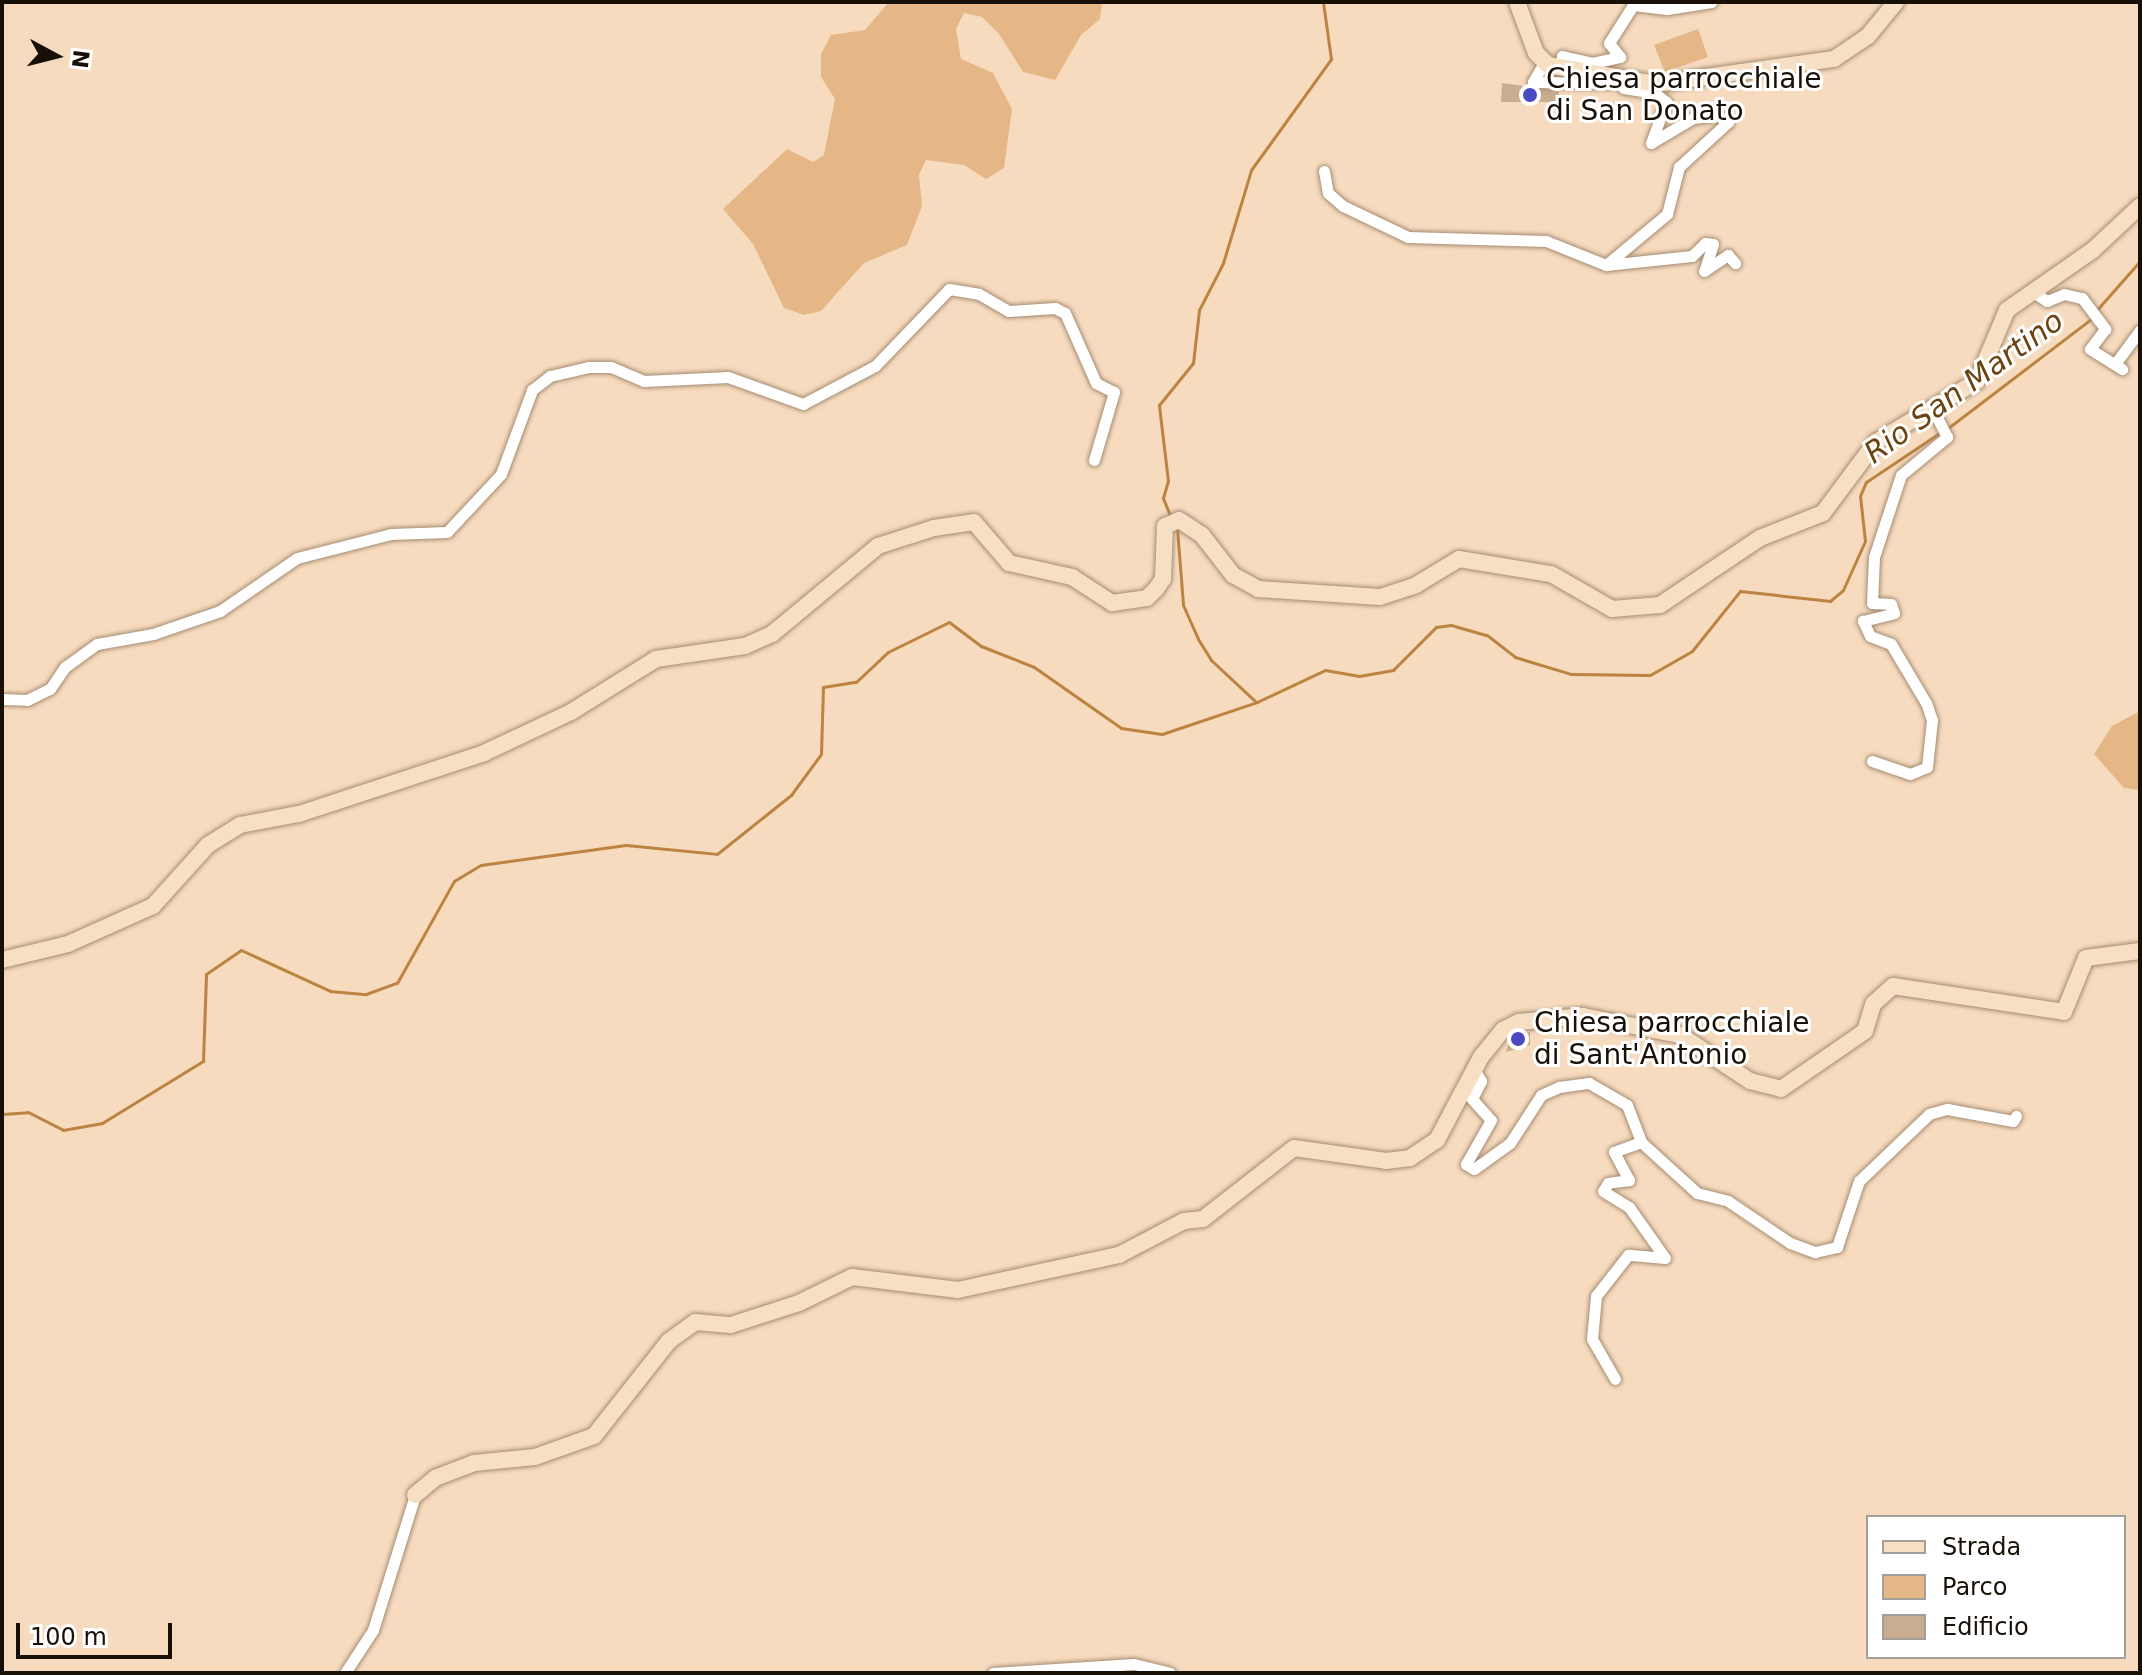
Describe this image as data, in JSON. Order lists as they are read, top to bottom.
{
  "water": ["Rio San Martino"],
  "places": ["Chiesa parrocchiale di San Donato", "Chiesa parrocchiale di Sant'Antonio"],
  "legend": ["Strada", "Parco", "Edificio"],
  "scale_bar": "100 m",
  "north": "right"
}
